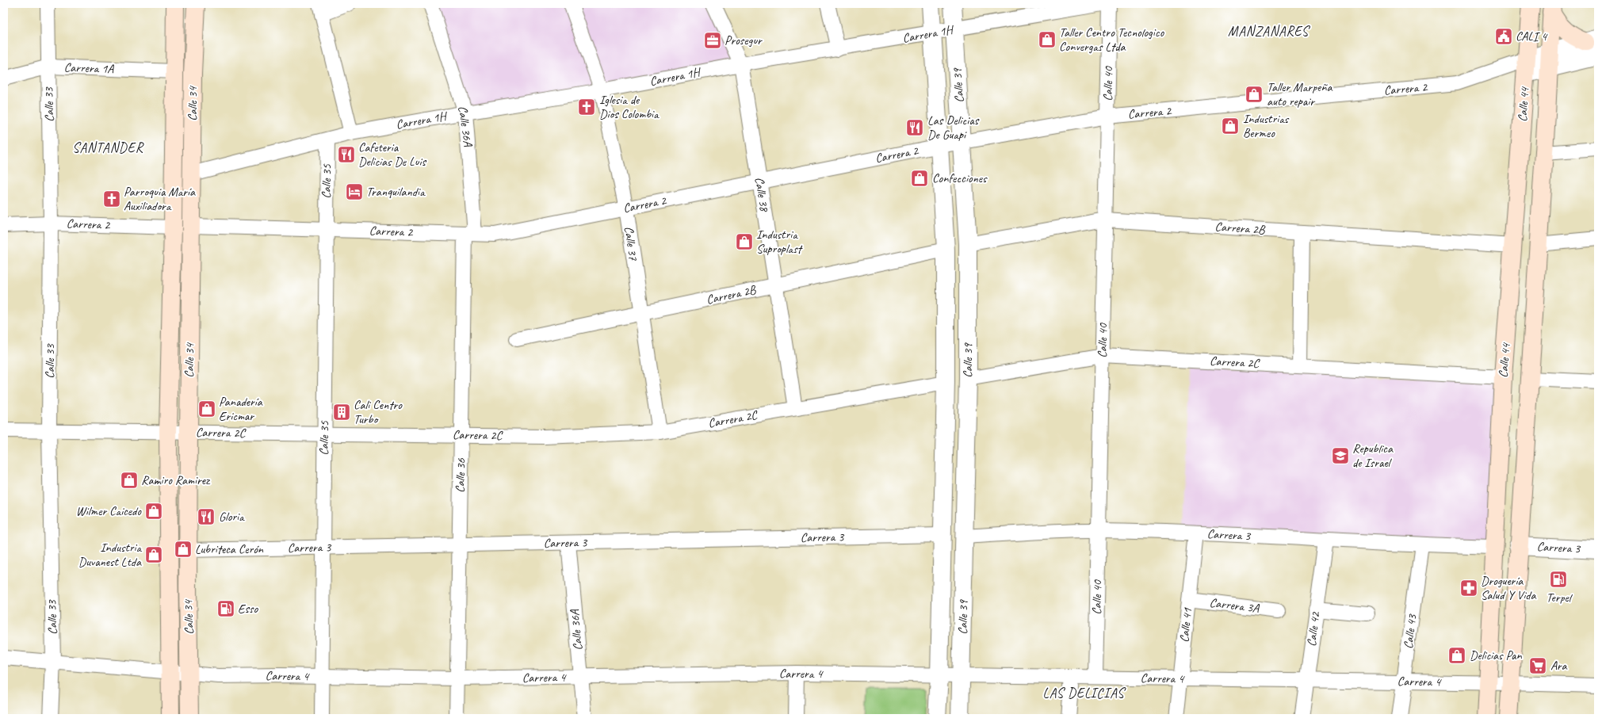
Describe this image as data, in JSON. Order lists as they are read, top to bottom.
{
  "streets": {
    "main road": ["Calle 34", "Calle 44"],
    "street": [
      "Carrera 1H",
      "Carrera 1A",
      "Calle 40",
      "Calle 39",
      "Carrera 2",
      "Calle 33",
      "Calle 36A",
      "Calle 35",
      "Calle 38",
      "Carrera 2B",
      "Calle 37",
      "Carrera 2C",
      "Calle 36",
      "Carrera 3",
      "Carrera 3A",
      "Calle 41",
      "Calle 42",
      "Calle 43",
      "Carrera 4"
    ]
  },
  "crossings": [
    ["Carrera 1H", "Calle 39"],
    ["Carrera 1H", "Calle 34"],
    ["Carrera 1H", "Calle 36A"],
    ["Carrera 1H", "Calle 35"],
    ["Carrera 1H", "Calle 38"],
    ["Carrera 1H", "Calle 37"],
    ["Carrera 1A", "Calle 34"],
    ["Carrera 1A", "Calle 33"],
    ["Calle 40", "Carrera 2"],
    ["Calle 40", "Carrera 2B"],
    ["Calle 40", "Carrera 2C"],
    ["Calle 40", "Carrera 3"],
    ["Calle 40", "Carrera 4"],
    ["Calle 39", "Carrera 2"],
    ["Calle 39", "Carrera 2B"],
    ["Calle 39", "Carrera 2C"],
    ["Calle 39", "Carrera 3"],
    ["Calle 39", "Carrera 4"],
    ["Carrera 2", "Calle 34"],
    ["Carrera 2", "Calle 33"],
    ["Carrera 2", "Calle 44"],
    ["Carrera 2", "Calle 36A"],
    ["Carrera 2", "Calle 35"],
    ["Carrera 2", "Calle 38"],
    ["Carrera 2", "Calle 37"],
    ["Carrera 2", "Calle 36"],
    ["Calle 34", "Carrera 2C"],
    ["Calle 34", "Carrera 3"],
    ["Calle 34", "Carrera 4"],
    ["Calle 33", "Carrera 2C"],
    ["Calle 33", "Carrera 4"],
    ["Calle 44", "Carrera 2B"],
    ["Calle 44", "Carrera 2C"],
    ["Calle 44", "Carrera 3"],
    ["Calle 44", "Carrera 4"],
    ["Calle 36A", "Calle 36"],
    ["Calle 36A", "Carrera 3"],
    ["Calle 36A", "Carrera 4"],
    ["Calle 35", "Carrera 2C"],
    ["Calle 35", "Carrera 3"],
    ["Calle 35", "Carrera 4"],
    ["Calle 38", "Carrera 2B"],
    ["Calle 38", "Carrera 2C"],
    ["Carrera 2B", "Calle 37"],
    ["Calle 37", "Carrera 2C"],
    ["Carrera 2C", "Calle 36"],
    ["Calle 36", "Carrera 3"],
    ["Calle 36", "Carrera 4"],
    ["Carrera 3", "Calle 41"],
    ["Carrera 3", "Calle 42"],
    ["Carrera 3", "Calle 43"],
    ["Carrera 3A", "Calle 41"],
    ["Calle 41", "Carrera 4"],
    ["Calle 42", "Carrera 4"],
    ["Calle 43", "Carrera 4"]
  ],
  "districts": ["MANZANARES", "SANTANDER", "LAS DELICIAS"],
  "places": {
    "public building": ["CALI 4"],
    "shop": [
      "Taller Centro Tecnologico Convergas Ltda",
      "Taller Marpeña auto repair",
      "Industrias Bermeo",
      "Confecciones",
      "Industria Suproplast",
      "Panadería Ericmar",
      "Ramiro Ramirez",
      "Wilmer Caicedo",
      "Lubriteca Cerón",
      "Industria Duvanest Ltda",
      "Delicias Pan"
    ],
    "office": ["Prosegur"],
    "church": ["Iglesia de Dios Colombia", "Parroquia María Auxiliadora"],
    "restaurant": ["Las Delicias De Guapi", "Cafeteria Delicias De Luis", "Gloria"],
    "hotel": ["Tranquilandia"],
    "building": ["Cali Centro Turbo"],
    "school or university": ["Republica de Israel"],
    "fuel station": ["Terpel", "Esso"],
    "pharmacy": ["Droguería Salud Y Vida"],
    "supermarket": ["Ara"]
  }
}
